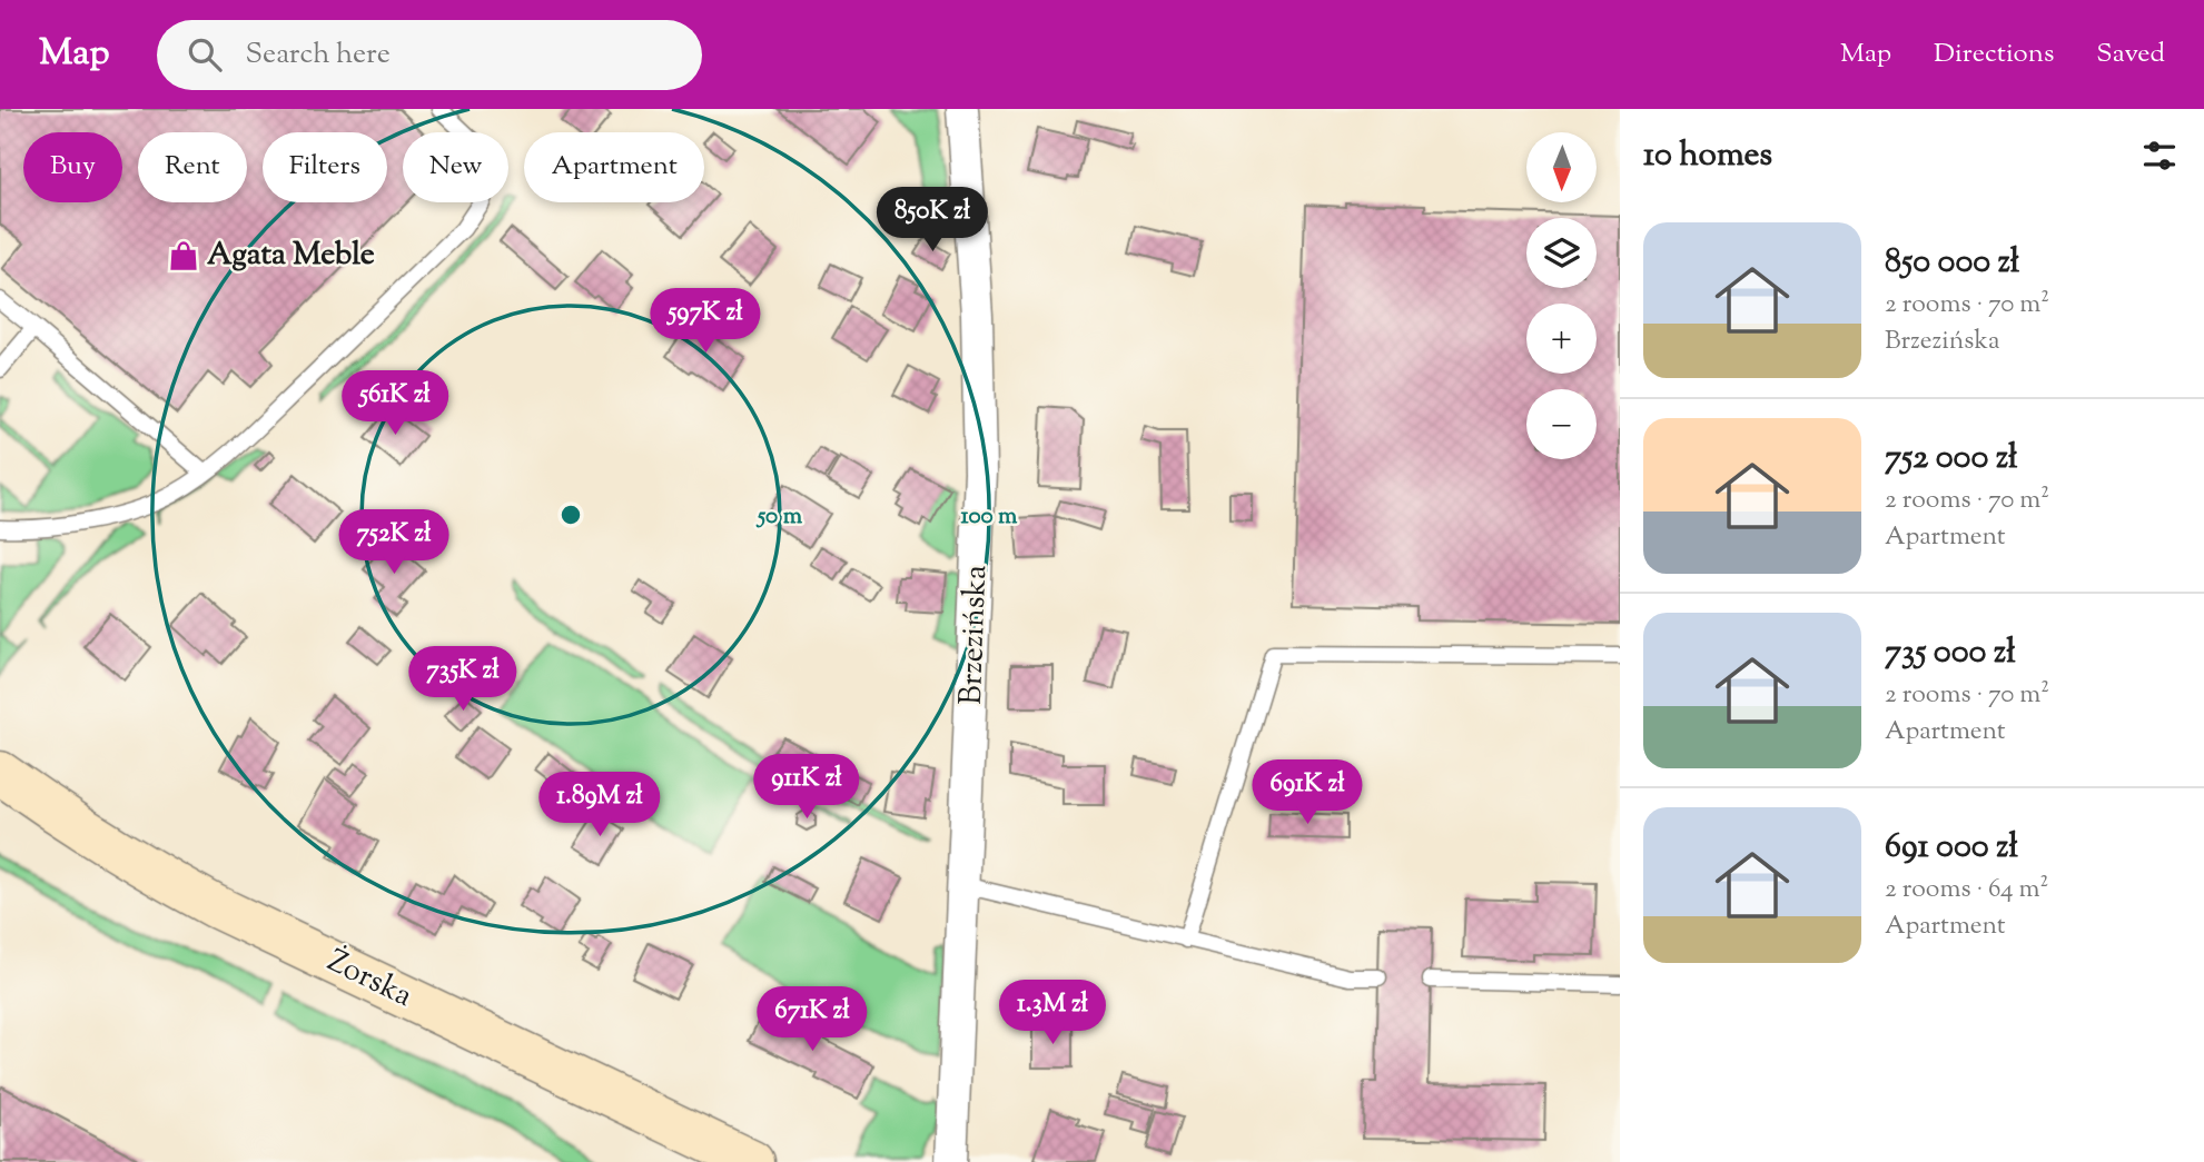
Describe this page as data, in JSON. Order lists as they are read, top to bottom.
{
  "streets": {
    "main road": ["Żorska"],
    "street": ["Brzezińska"]
  },
  "places": {
    "shop": ["Agata Meble"]
  },
  "north": "bottom",
  "page": {
    "header": "Map",
    "search": "Search here",
    "nav": ["Map", "Directions", "Saved"],
    "heading": "10 homes",
    "map_buttons": ["+", "−"],
    "chip": [
      "Buy",
      "Rent",
      "Filters",
      "New",
      "Apartment"
    ],
    "price": [
      "850K zł",
      "597K zł",
      "561K zł",
      "752K zł",
      "735K zł",
      "911K zł",
      "691K zł",
      "1.89M zł",
      "1.3M zł",
      "671K zł"
    ],
    "list": [
      {
        "name": "850 000 zł",
        "note": "2 rooms · 70 m² · Brzezińska"
      },
      {
        "name": "752 000 zł",
        "note": "2 rooms · 70 m² · Apartment"
      },
      {
        "name": "735 000 zł",
        "note": "2 rooms · 70 m² · Apartment"
      },
      {
        "name": "691 000 zł",
        "note": "2 rooms · 64 m² · Apartment"
      }
    ]
  },
  "rings": ["50 m", "100 m"]
}
